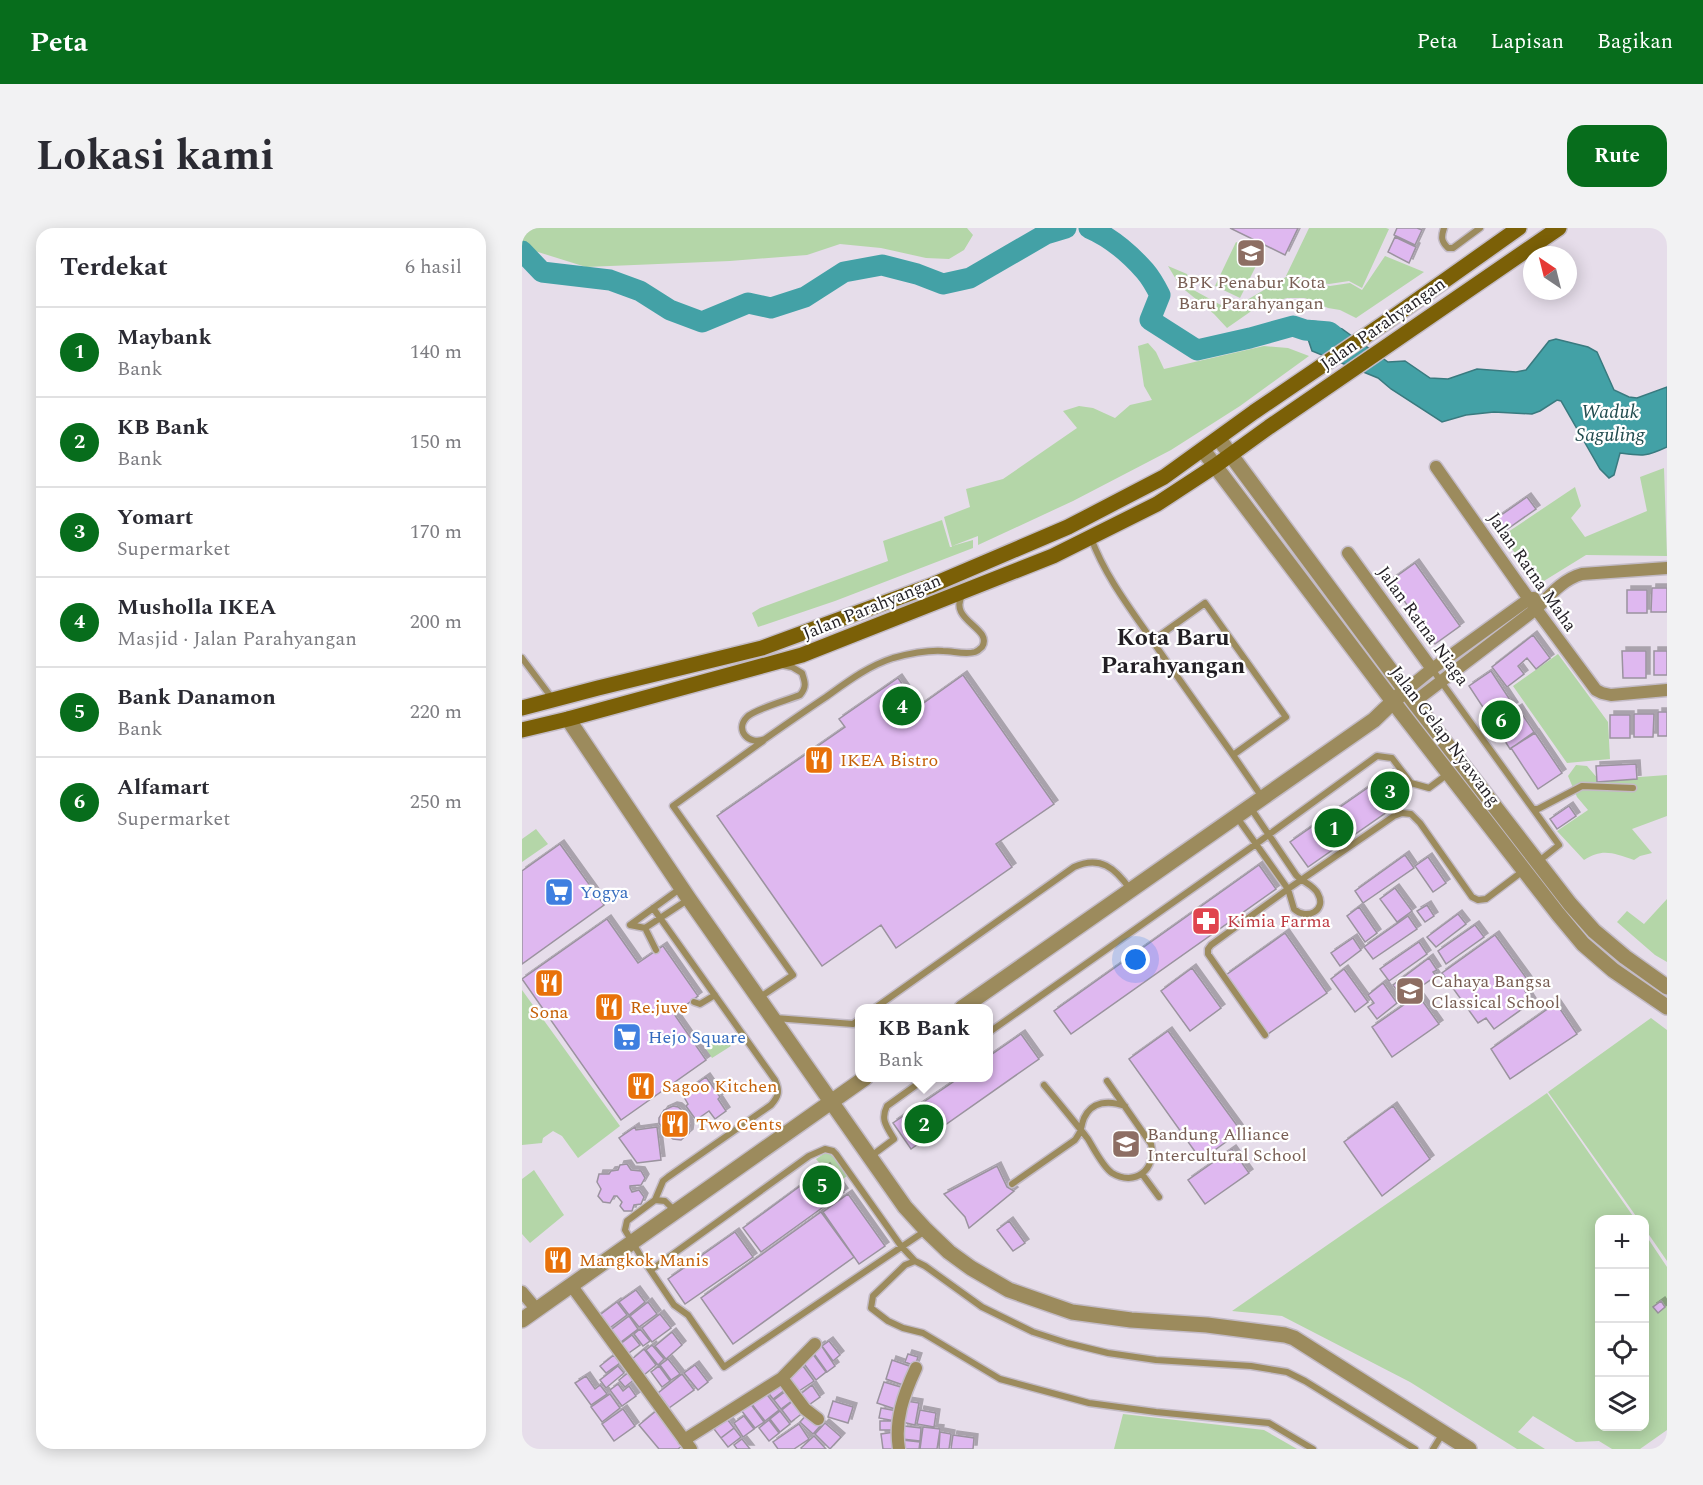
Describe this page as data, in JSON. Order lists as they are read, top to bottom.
{
  "streets": {
    "main road": ["Jalan Parahyangan"],
    "street": ["Jalan Ratna Maha", "Jalan Ratna Niaga", "Jalan Gelap Nyawang"]
  },
  "crossings": [
    ["Jalan Parahyangan", "Jalan Gelap Nyawang"],
    ["Jalan Ratna Niaga", "Jalan Gelap Nyawang"]
  ],
  "districts": ["Kota Baru Parahyangan"],
  "water": ["Waduk Saguling"],
  "places": {
    "school or university": ["BPK Penabur Kota Baru Parahyangan", "Cahaya Bangsa Classical School", "Bandung Alliance Intercultural School"],
    "restaurant": [
      "IKEA Bistro",
      "Sona",
      "Re.juve",
      "Sagoo Kitchen",
      "Two Cents",
      "Mangkok Manis"
    ],
    "supermarket": ["Yogya", "Hejo Square"],
    "pharmacy": ["Kimia Farma"]
  },
  "north": "top left",
  "page": {
    "header": "Peta",
    "nav": ["Peta", "Lapisan", "Bagikan"],
    "title": "Lokasi kami",
    "buttons": "Rute",
    "heading": ["Terdekat", "6 hasil"],
    "list": [
      {
        "mark": "1",
        "name": "Maybank",
        "note": "Bank",
        "value": "140 m"
      },
      {
        "mark": "2",
        "name": "KB Bank",
        "note": "Bank",
        "value": "150 m"
      },
      {
        "mark": "3",
        "name": "Yomart",
        "note": "Supermarket",
        "value": "170 m"
      },
      {
        "mark": "4",
        "name": "Musholla IKEA",
        "note": "Masjid · Jalan Parahyangan",
        "value": "200 m"
      },
      {
        "mark": "5",
        "name": "Bank Danamon",
        "note": "Bank",
        "value": "220 m"
      },
      {
        "mark": "6",
        "name": "Alfamart",
        "note": "Supermarket",
        "value": "250 m"
      }
    ],
    "pins": [
      "4",
      "6",
      "3",
      "1",
      "2",
      "5"
    ],
    "popup": ["KB Bank", "Bank"],
    "map_buttons": ["+", "−"]
  }
}
